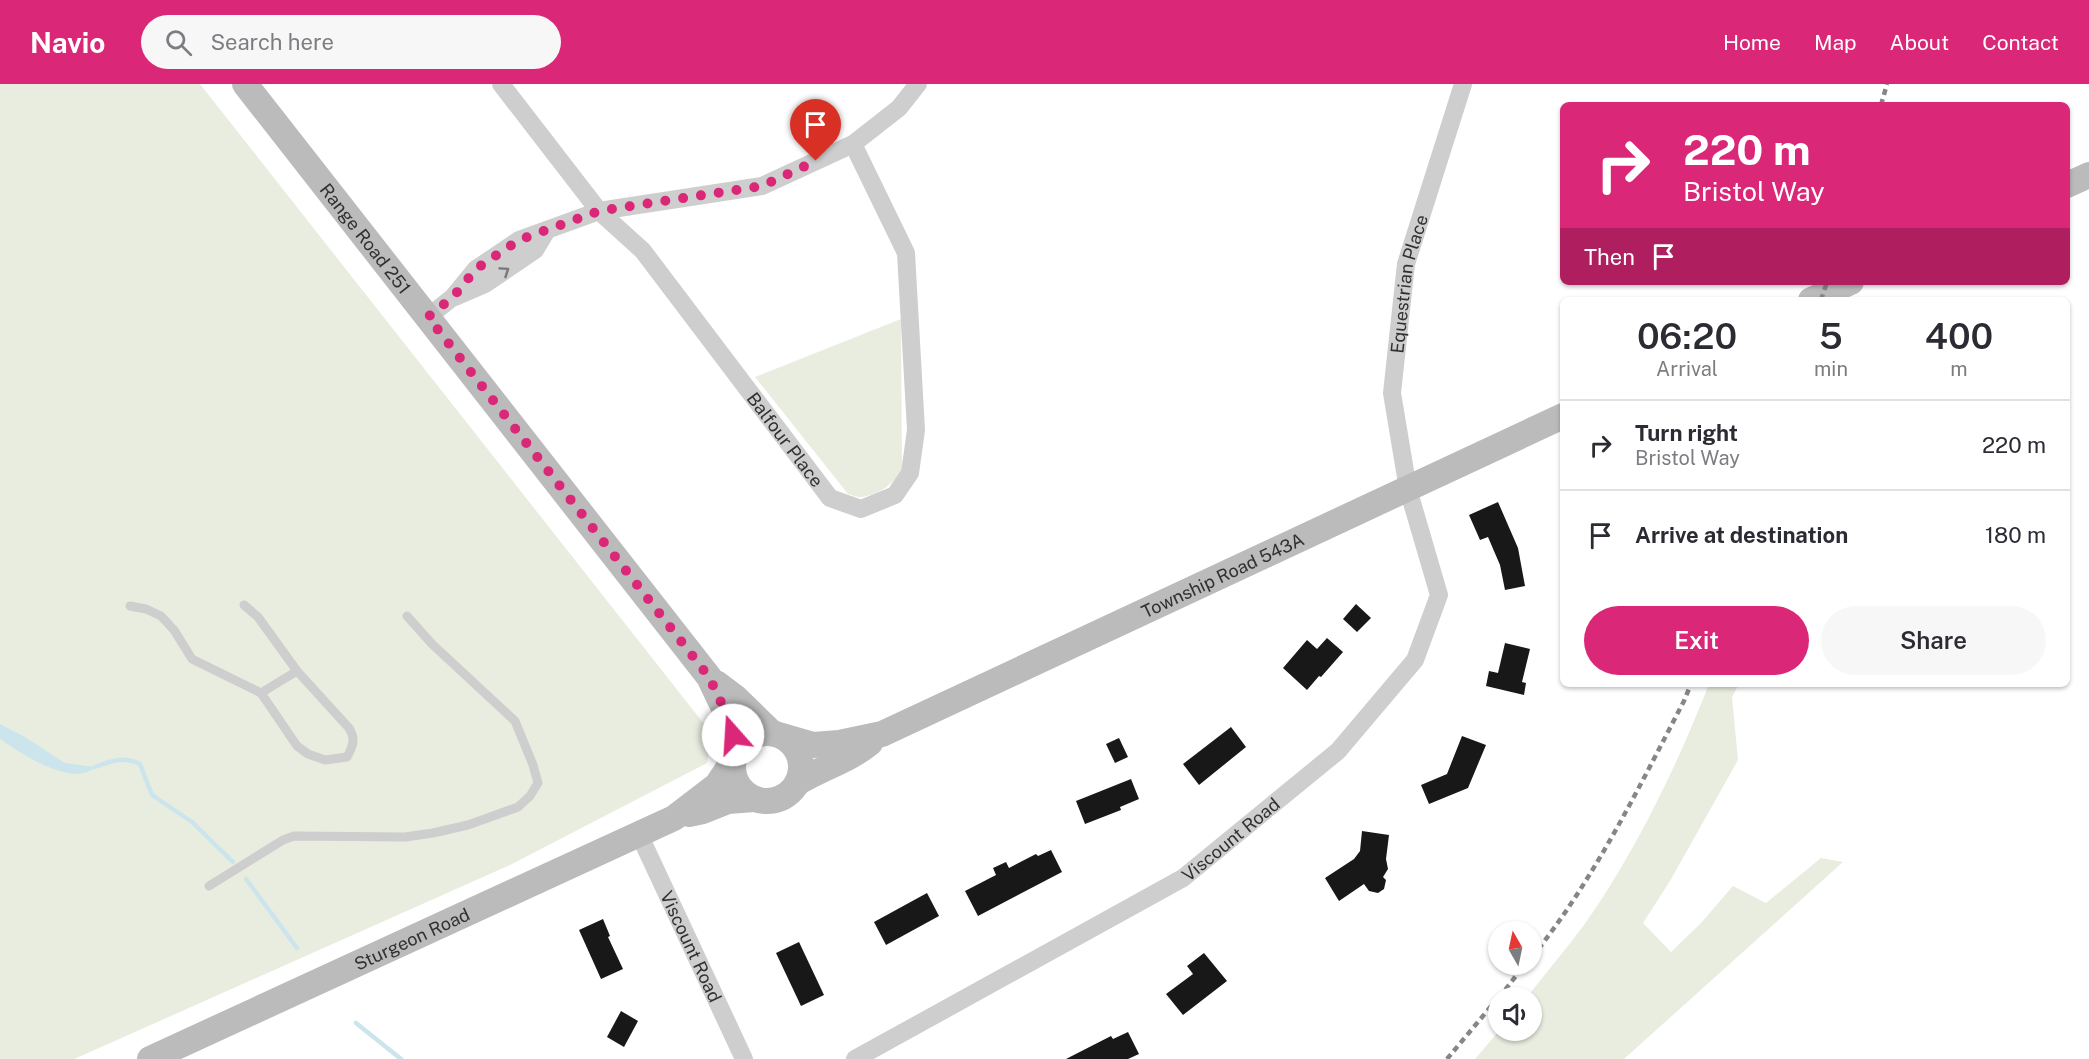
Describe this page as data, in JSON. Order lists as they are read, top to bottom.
{
  "streets": {
    "main road": ["Range Road 251", "Township Road 543A", "Sturgeon Road"],
    "street": ["Equestrian Place", "Balfour Place", "Viscount Road"]
  },
  "crossings": [
    ["Range Road 251", "Township Road 543A"],
    ["Range Road 251", "Sturgeon Road"],
    ["Equestrian Place", "Township Road 543A"],
    ["Equestrian Place", "Viscount Road"],
    ["Township Road 543A", "Viscount Road"],
    ["Township Road 543A", "Sturgeon Road"],
    ["Viscount Road", "Sturgeon Road"]
  ],
  "north": "top",
  "page": {
    "header": "Navio",
    "search": "Search here",
    "nav": [
      "Home",
      "Map",
      "About",
      "Contact"
    ],
    "turn": ["220 m", "Bristol Way"],
    "then": "Then",
    "eta": [
      "06:20",
      "Arrival",
      "5",
      "min",
      "400",
      "m"
    ],
    "list": [
      {
        "name": "Turn right",
        "note": "Bristol Way",
        "value": "220 m"
      },
      {
        "name": "Arrive at destination",
        "value": "180 m"
      }
    ],
    "buttons": ["Exit", "Share"]
  }
}
